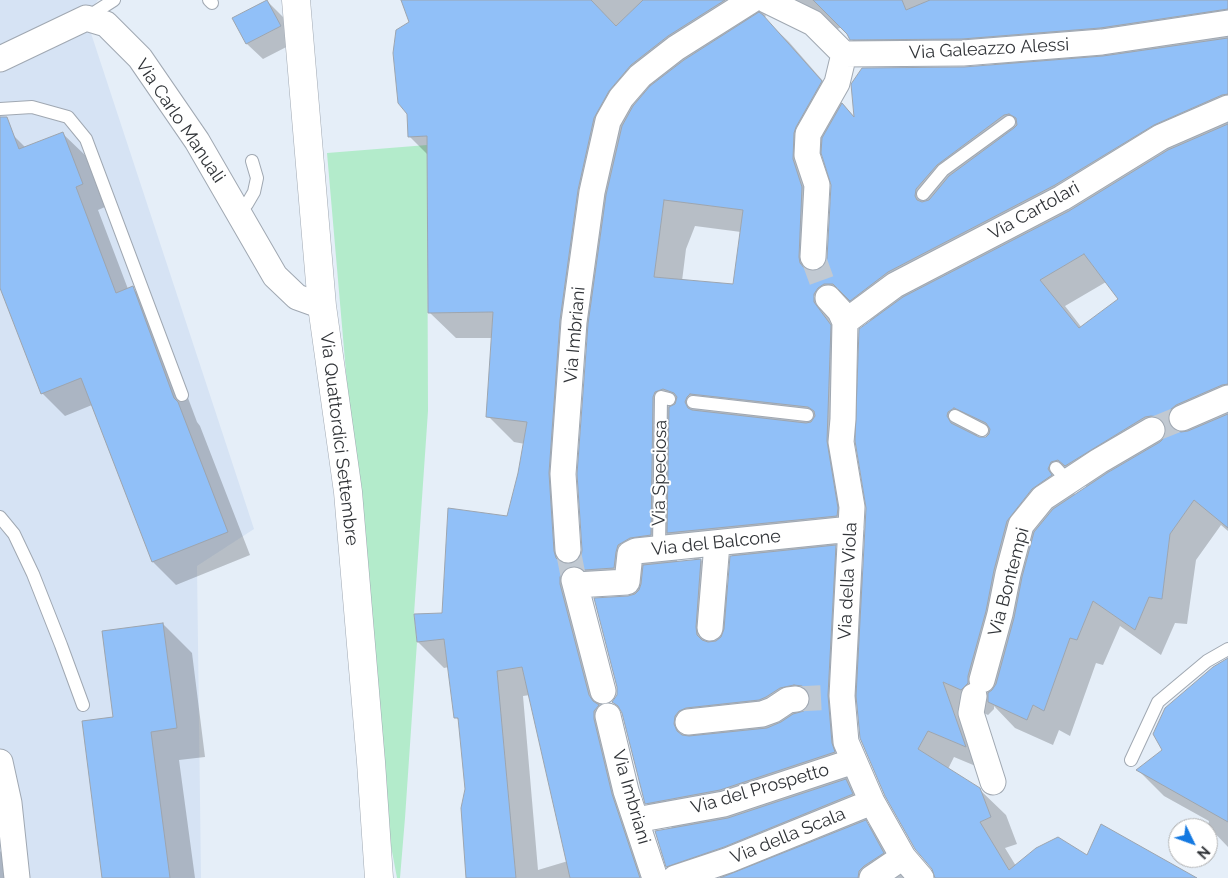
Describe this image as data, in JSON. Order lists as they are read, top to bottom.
{
  "streets": {
    "main road": ["Via Quattordici Settembre"],
    "street": [
      "Via Galeazzo Alessi",
      "Via Carlo Manuali",
      "Via Cartolari",
      "Via Imbriani",
      "Via del Balcone",
      "Via della Viola",
      "Via Bontempi",
      "Via del Prospetto",
      "Via della Scala"
    ],
    "lane": ["Via Speciosa"]
  },
  "crossings": [
    ["Via Carlo Manuali", "Via Quattordici Settembre"],
    ["Via Cartolari", "Via della Viola"],
    ["Via Imbriani", "Via del Prospetto"],
    ["Via Speciosa", "Via del Balcone"],
    ["Via del Balcone", "Via della Viola"],
    ["Via della Viola", "Via del Prospetto"],
    ["Via della Viola", "Via della Scala"]
  ],
  "north": "bottom right"
}
